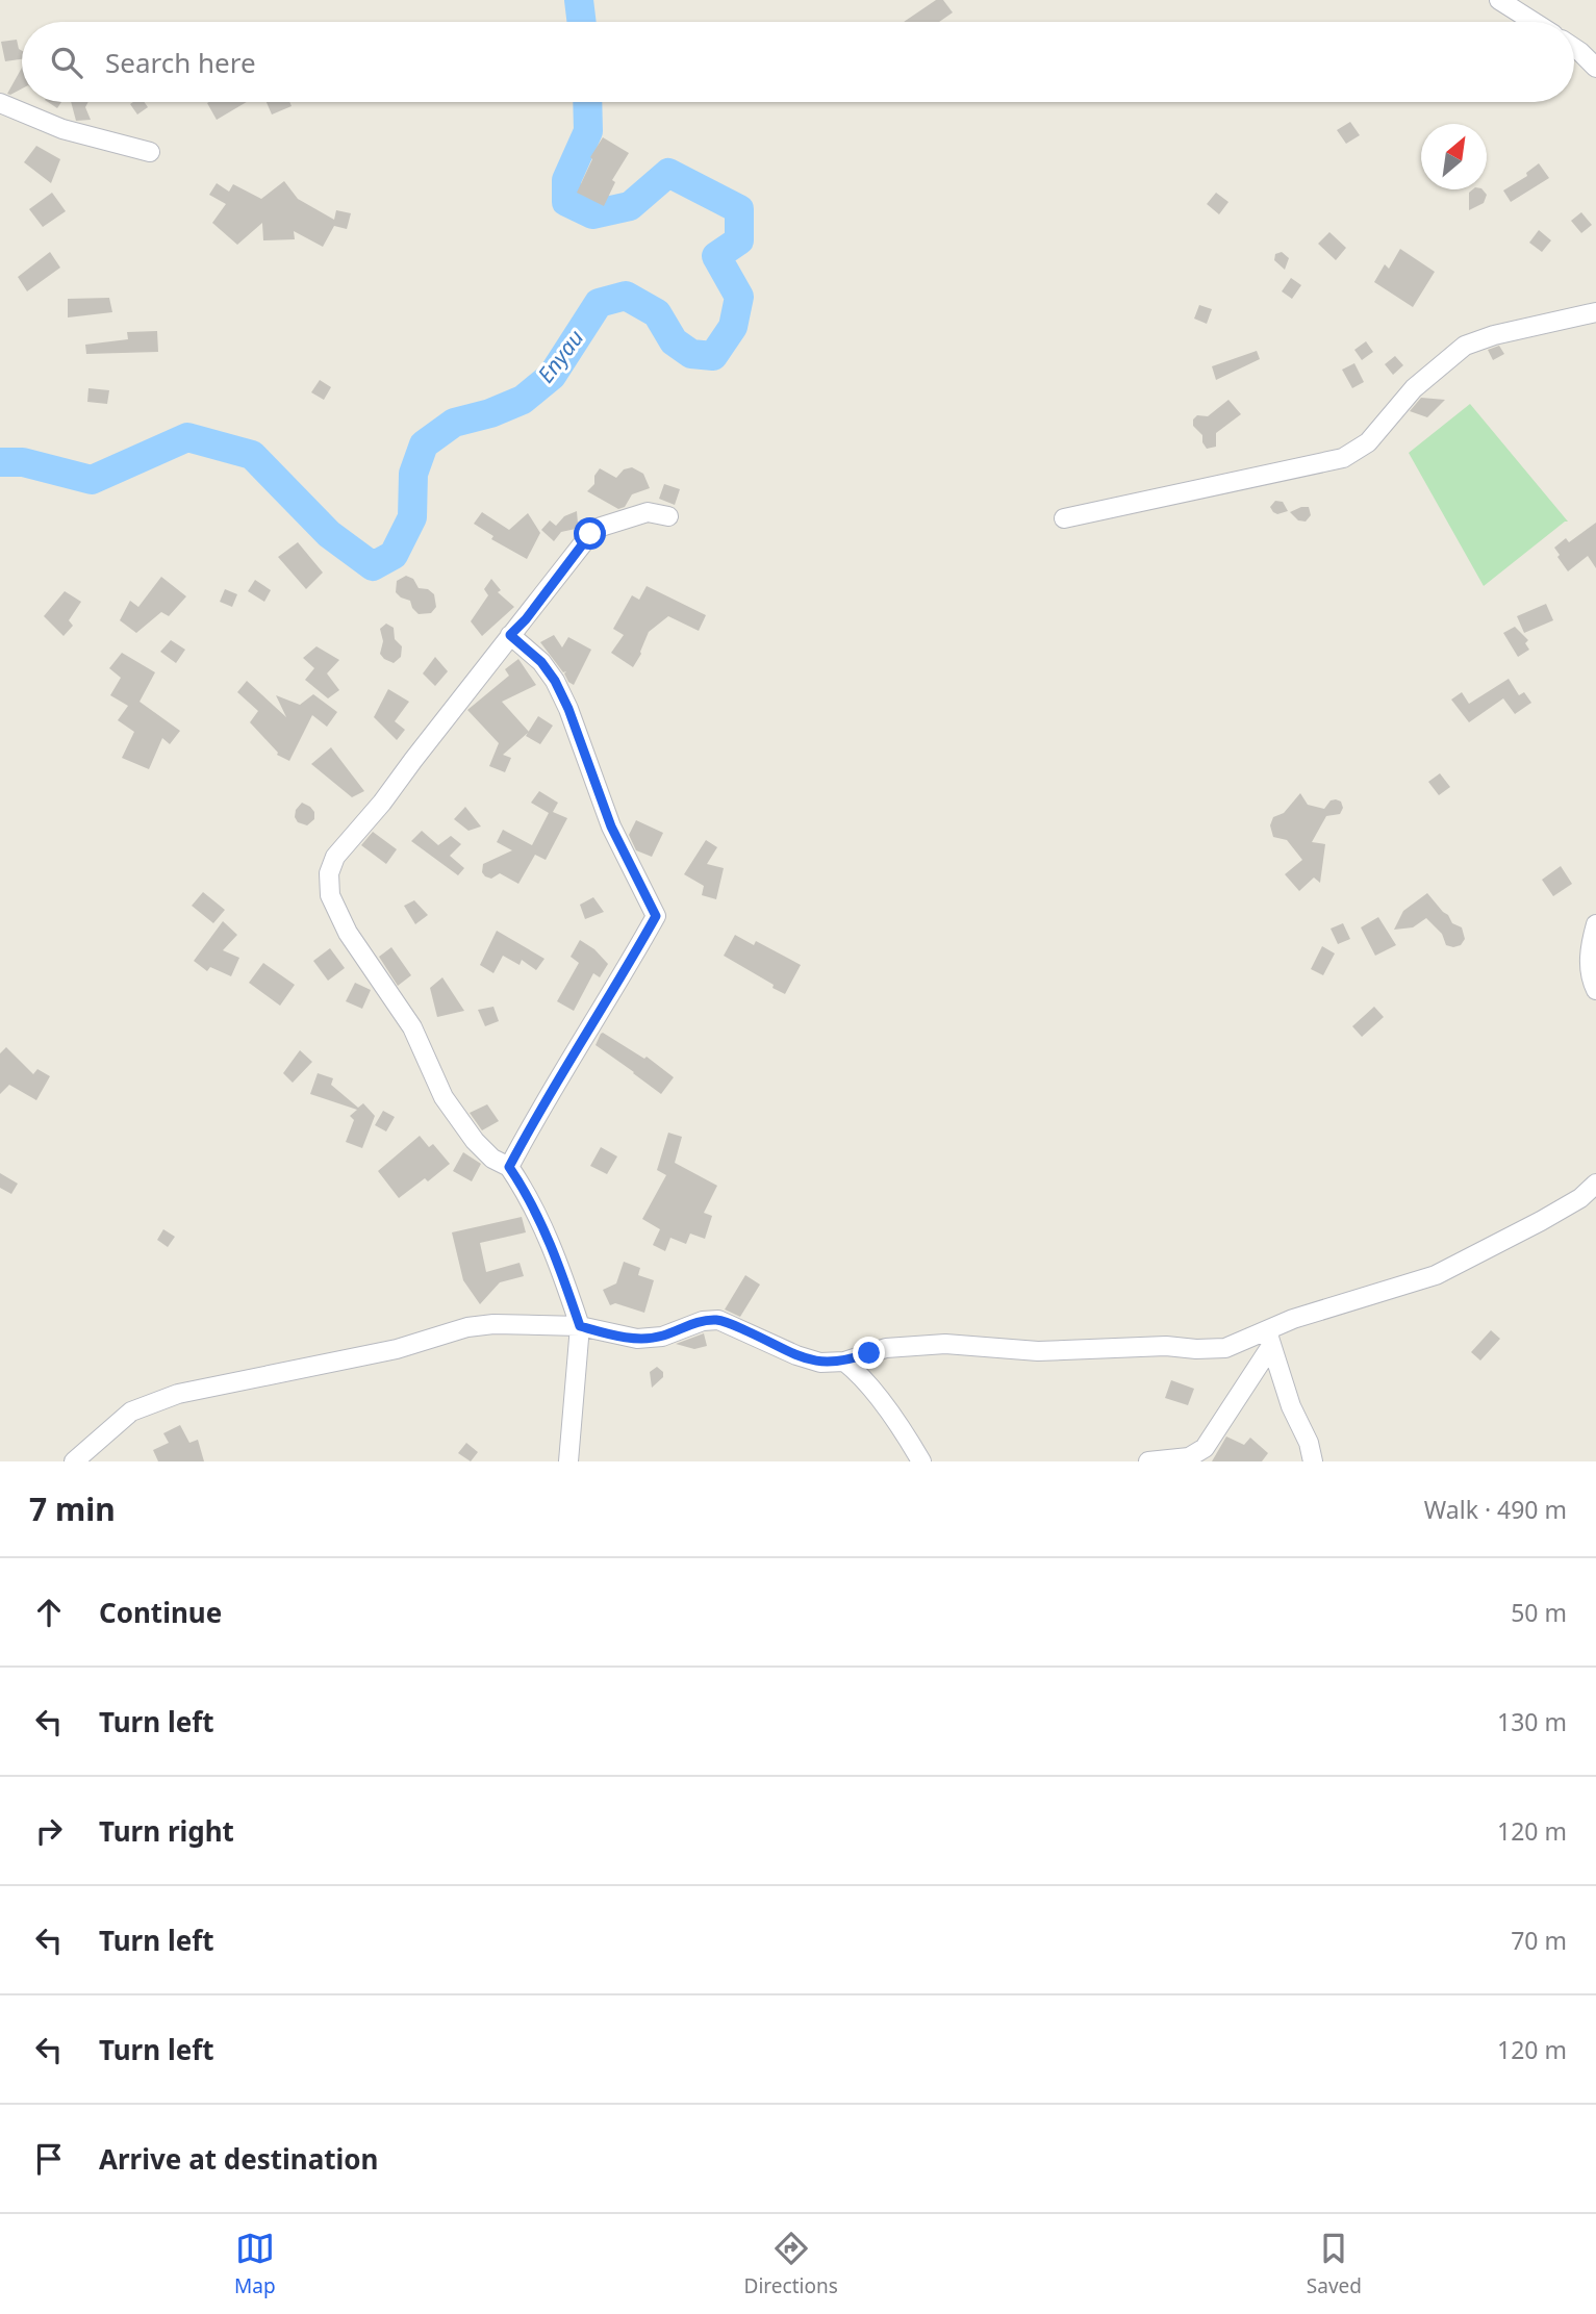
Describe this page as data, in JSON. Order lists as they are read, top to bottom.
{
  "water": ["Enyau"],
  "north": "top right",
  "page": {
    "search": "Search here",
    "heading": ["7 min", "Walk · 490 m"],
    "list": [
      ["Continue", "50 m"],
      ["Turn left", "130 m"],
      ["Turn right", "120 m"],
      ["Turn left", "70 m"],
      ["Turn left", "120 m"],
      "Arrive at destination"
    ],
    "nav": ["Map", "Directions", "Saved"]
  }
}
